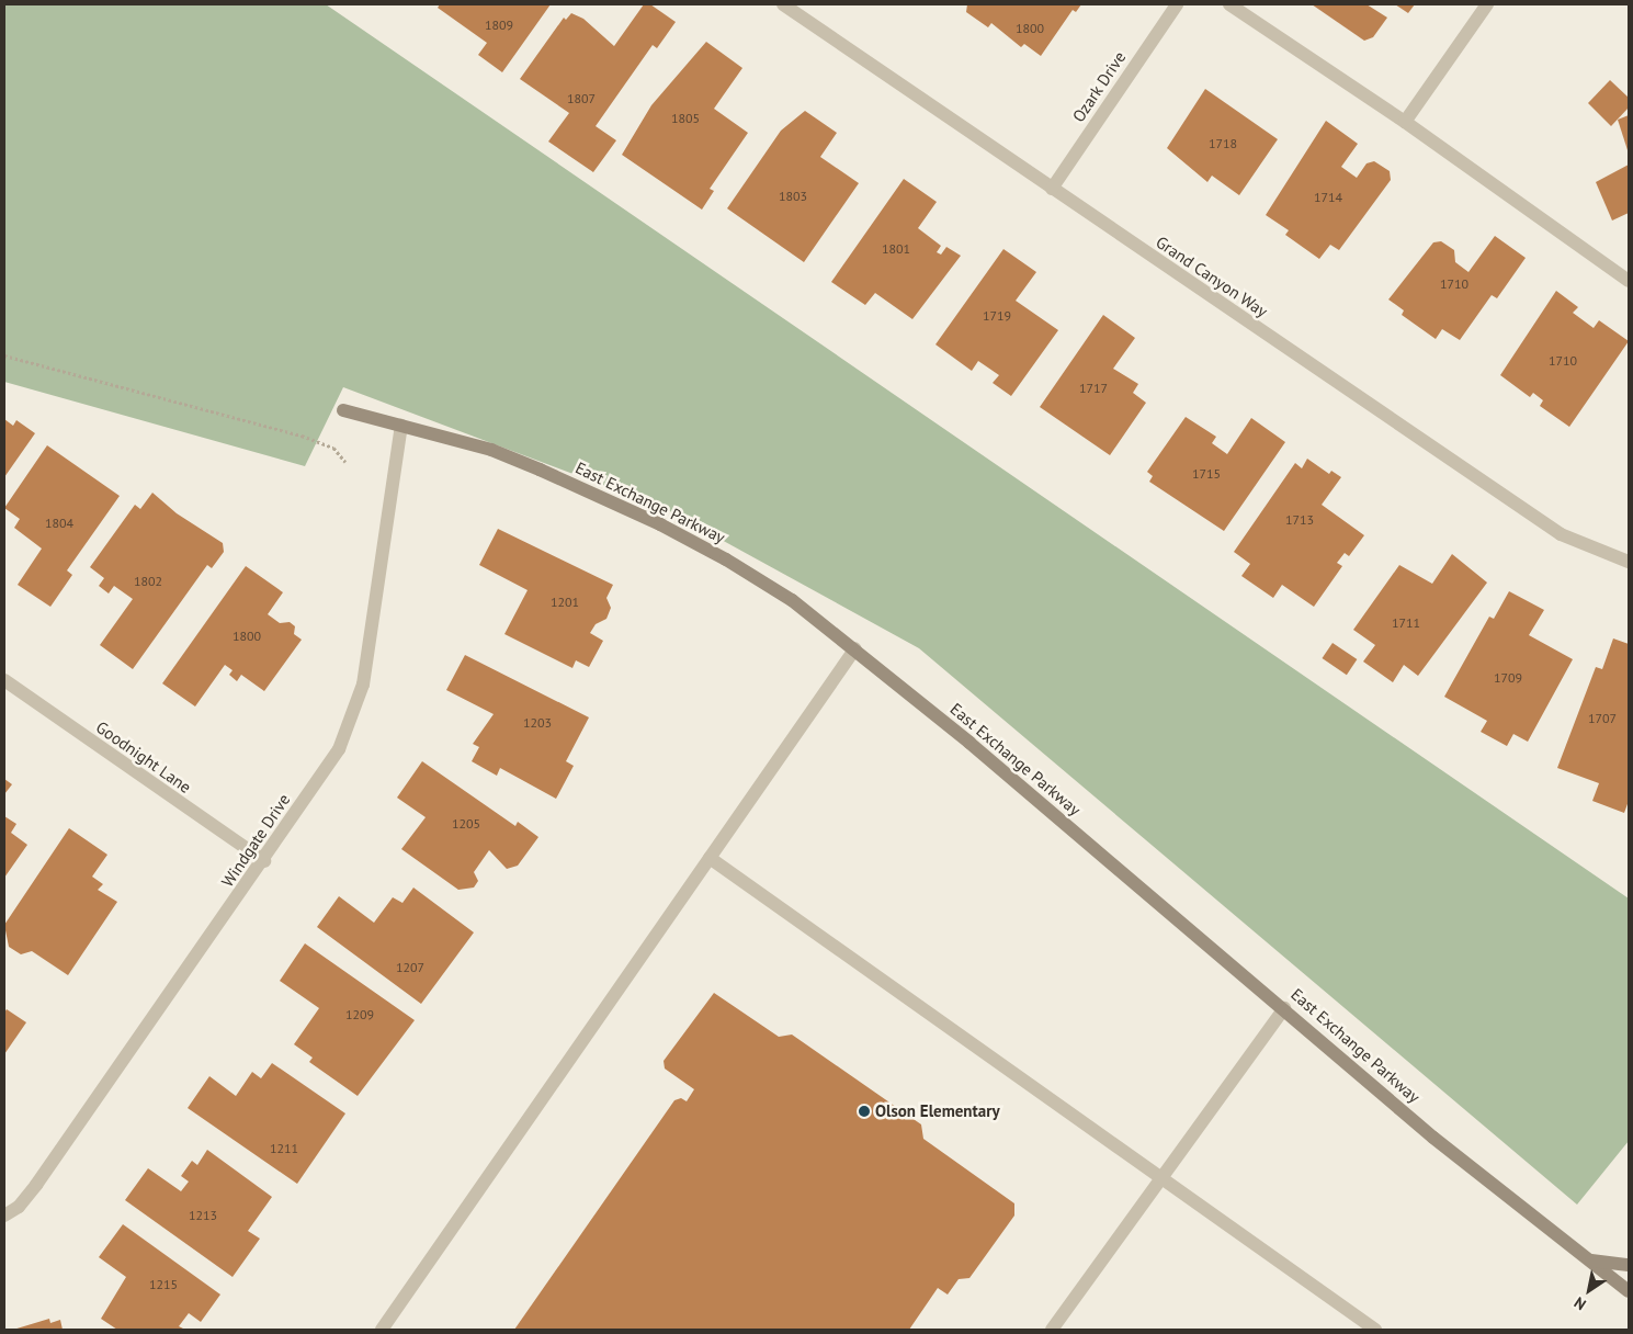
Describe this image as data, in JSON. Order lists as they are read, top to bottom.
{
  "streets": {
    "street": [
      "Ozark Drive",
      "Grand Canyon Way",
      "East Exchange Parkway",
      "Goodnight Lane",
      "Windgate Drive"
    ]
  },
  "crossings": [
    ["Ozark Drive", "Grand Canyon Way"],
    ["East Exchange Parkway", "Windgate Drive"],
    ["Goodnight Lane", "Windgate Drive"]
  ],
  "places": ["Olson Elementary"],
  "house_numbers": [
    "1809",
    "1800",
    "1807",
    "1805",
    "1718",
    "1803",
    "1714",
    "1801",
    "1710",
    "1719",
    "1710",
    "1717",
    "1715",
    "1713",
    "1804",
    "1802",
    "1201",
    "1711",
    "1800",
    "1709",
    "1707",
    "1203",
    "1205",
    "1207",
    "1209",
    "1211",
    "1213",
    "1215"
  ],
  "north": "bottom left"
}
